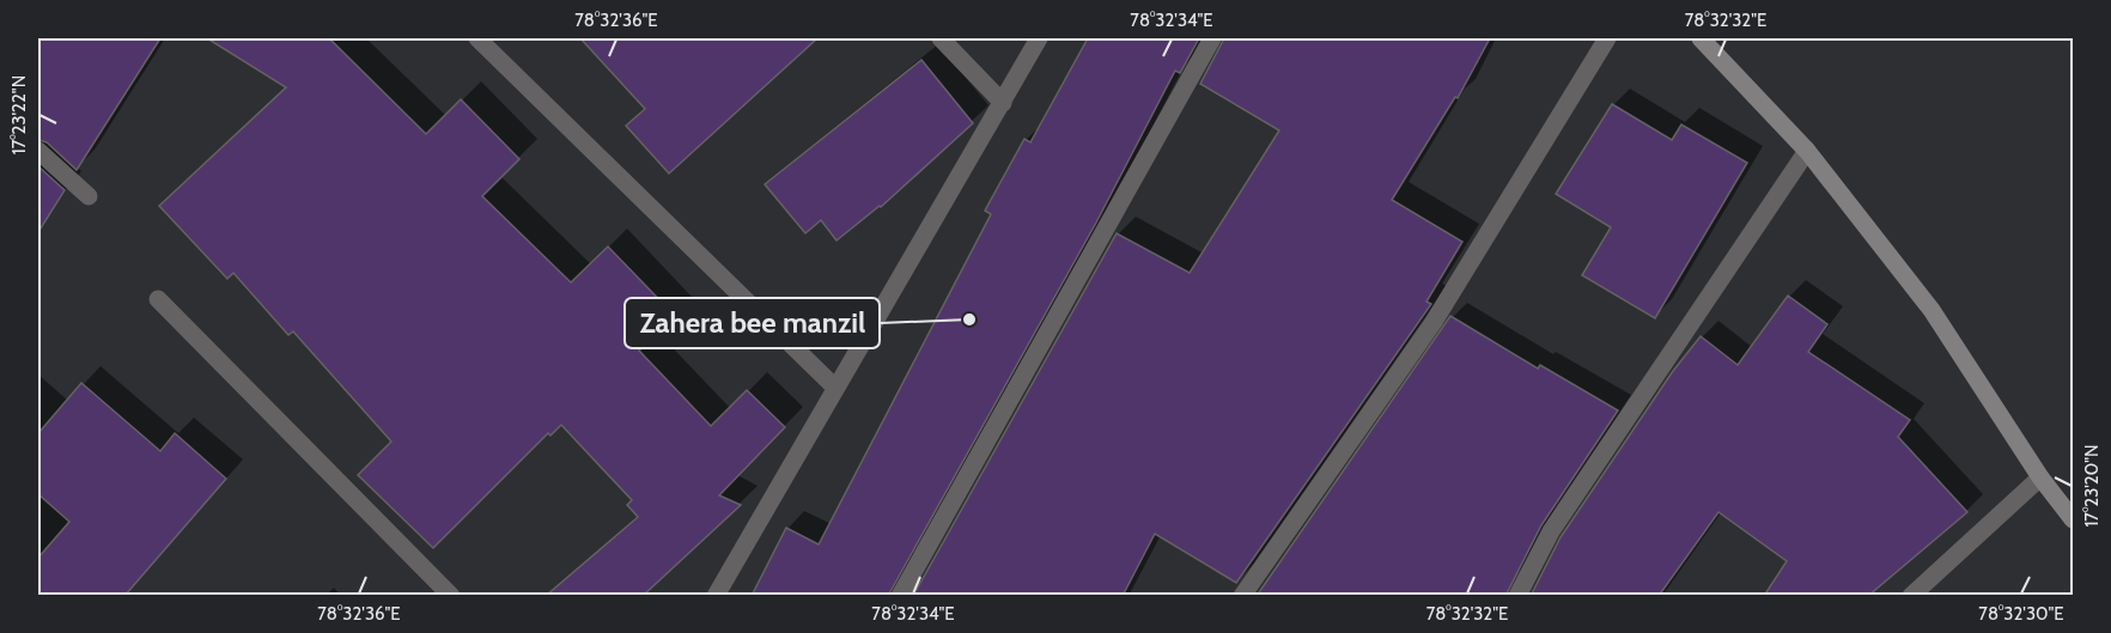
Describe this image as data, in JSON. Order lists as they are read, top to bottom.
{
  "places": ["Zahera bee manzil"],
  "coordinates": [
    "78°32'36\"E",
    "78°32'34\"E",
    "78°32'32\"E",
    "17°23'22\"N",
    "17°23'20\"N",
    "78°32'30\"E"
  ]
}
